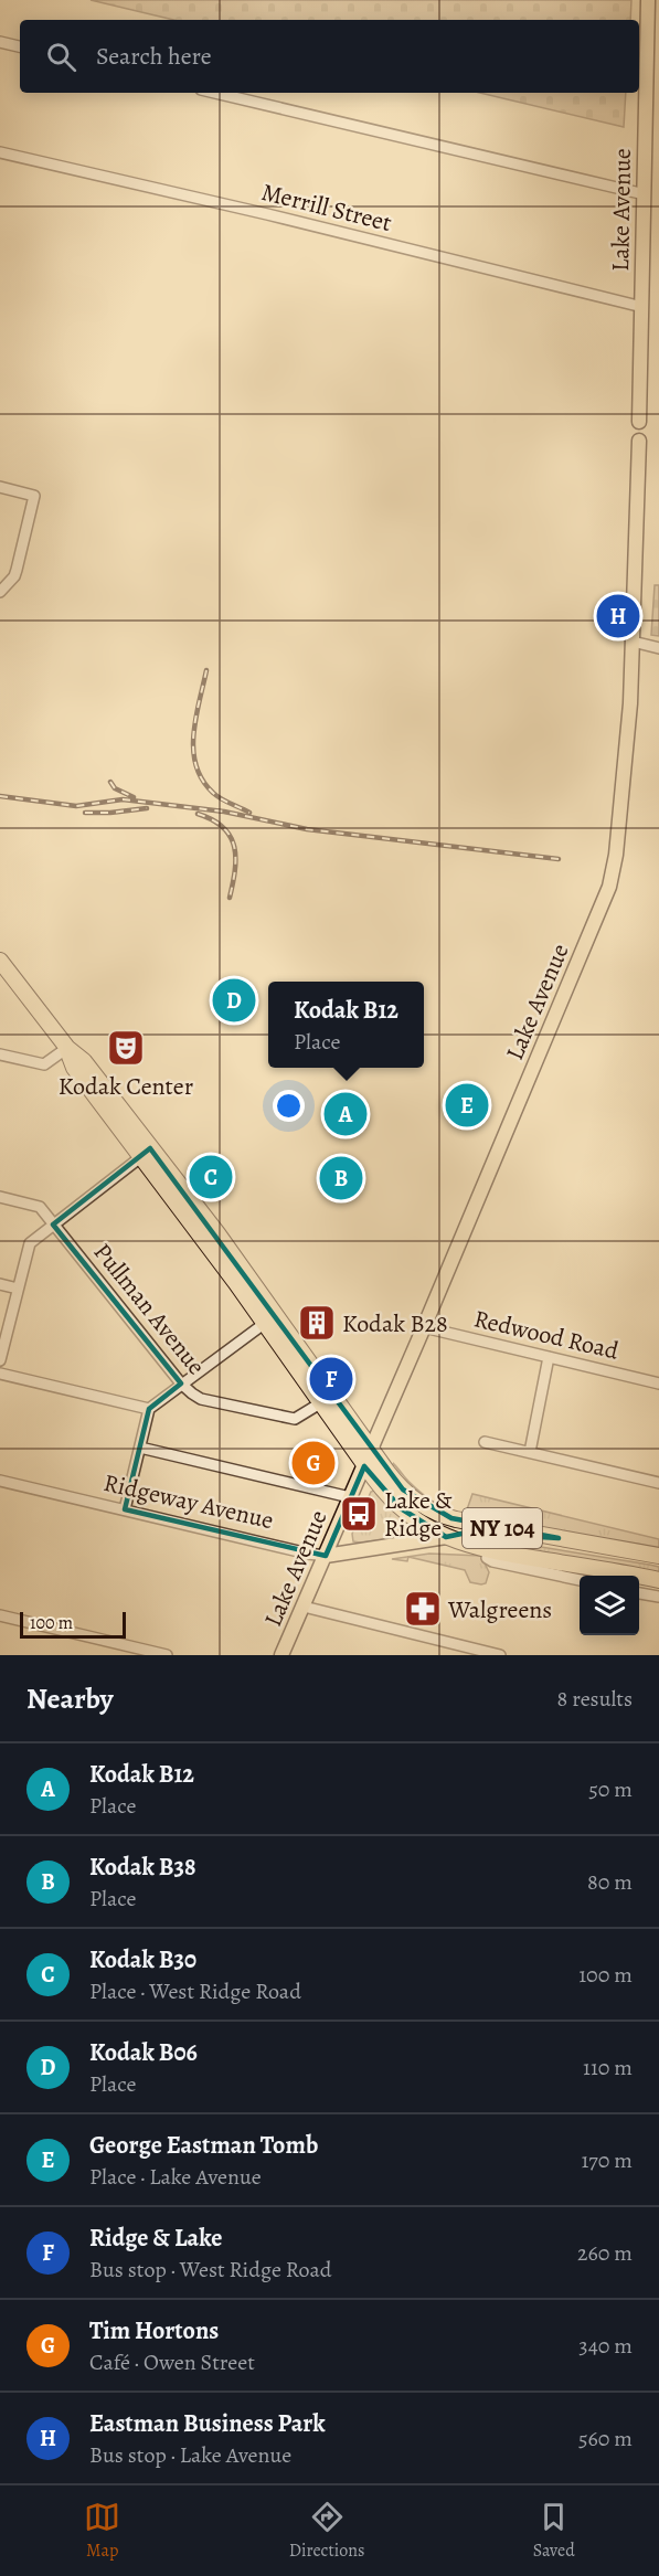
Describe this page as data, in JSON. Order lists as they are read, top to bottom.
{
  "streets": {
    "highway": ["NY 104"],
    "main road": ["Lake Avenue", "Ridgeway Avenue"],
    "street": ["Merrill Street", "Pullman Avenue", "Redwood Road"]
  },
  "crossings": [
    ["Merrill Street", "Lake Avenue"],
    ["Lake Avenue", "Redwood Road"],
    ["Lake Avenue", "Ridgeway Avenue"],
    ["Lake Avenue", "NY 104"],
    ["Pullman Avenue", "NY 104"],
    ["Ridgeway Avenue", "NY 104"]
  ],
  "places": {
    "theatre": ["Kodak Center"],
    "building": ["Kodak B28"],
    "bus stop": ["Lake & Ridge"],
    "pharmacy": ["Walgreens"]
  },
  "scale_bar": "100 m",
  "page": {
    "search": "Search here",
    "pins": [
      "H",
      "D",
      "E",
      "A",
      "C",
      "B",
      "F",
      "G"
    ],
    "popup": ["Kodak B12", "Place"],
    "scale": "100 m",
    "heading": ["Nearby", "8 results"],
    "list": [
      {
        "mark": "A",
        "name": "Kodak B12",
        "note": "Place",
        "value": "50 m"
      },
      {
        "mark": "B",
        "name": "Kodak B38",
        "note": "Place",
        "value": "80 m"
      },
      {
        "mark": "C",
        "name": "Kodak B30",
        "note": "Place · West Ridge Road",
        "value": "100 m"
      },
      {
        "mark": "D",
        "name": "Kodak B06",
        "note": "Place",
        "value": "110 m"
      },
      {
        "mark": "E",
        "name": "George Eastman Tomb",
        "note": "Place · Lake Avenue",
        "value": "170 m"
      },
      {
        "mark": "F",
        "name": "Ridge & Lake",
        "note": "Bus stop · West Ridge Road",
        "value": "260 m"
      },
      {
        "mark": "G",
        "name": "Tim Hortons",
        "note": "Café · Owen Street",
        "value": "340 m"
      },
      {
        "mark": "H",
        "name": "Eastman Business Park",
        "note": "Bus stop · Lake Avenue",
        "value": "560 m"
      }
    ],
    "nav": ["Map", "Directions", "Saved"]
  }
}
